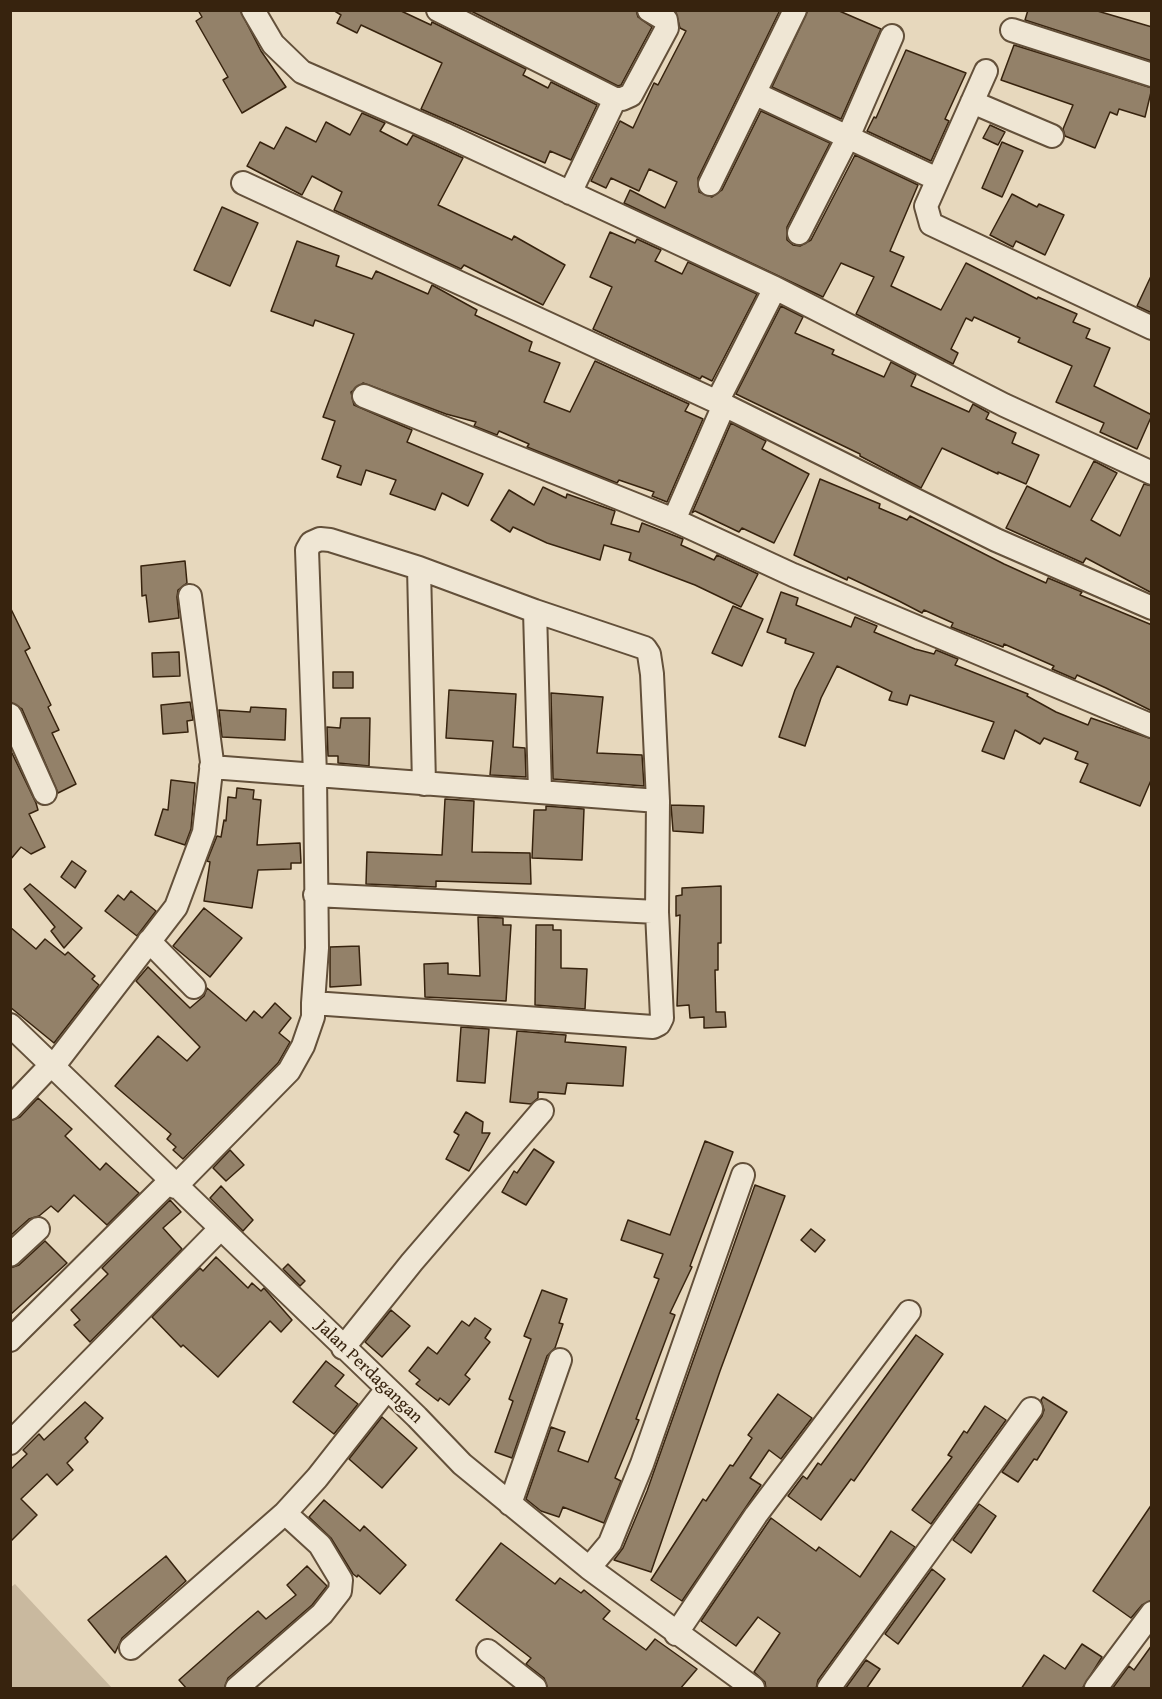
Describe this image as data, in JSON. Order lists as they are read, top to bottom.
{
  "streets": {
    "street": ["Jalan Perdagangan"]
  }
}
